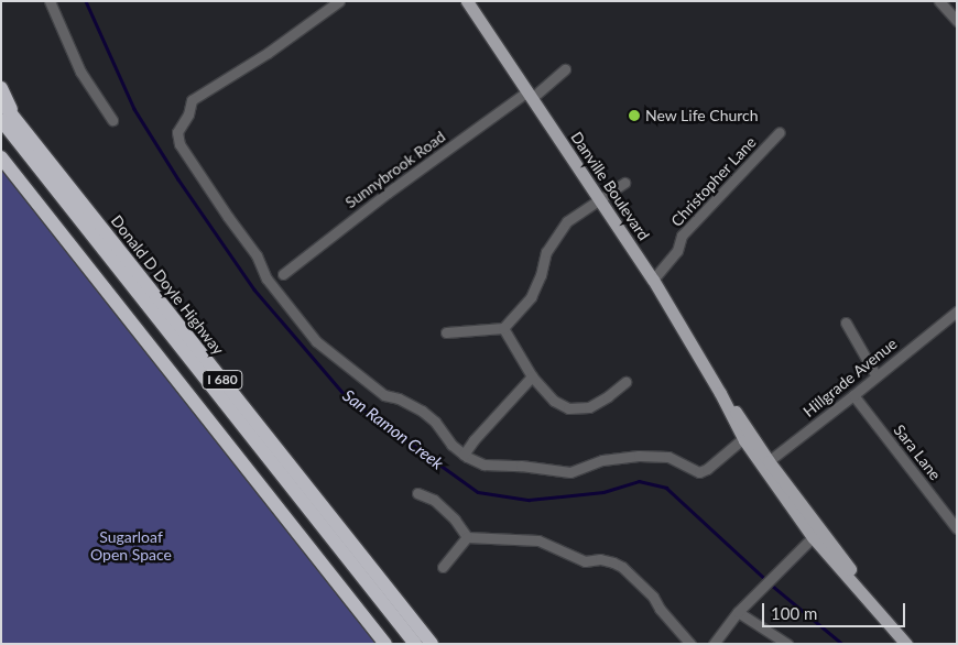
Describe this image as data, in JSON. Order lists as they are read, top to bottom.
{
  "streets": {
    "highway": ["Donald D Doyle Highway", "I 680"],
    "main road": ["Danville Boulevard"],
    "street": [
      "Sunnybrook Road",
      "Christopher Lane",
      "Hillgrade Avenue",
      "Sara Lane"
    ]
  },
  "crossings": [
    ["Sunnybrook Road", "Danville Boulevard"],
    ["Christopher Lane", "Danville Boulevard"],
    ["Danville Boulevard", "Hillgrade Avenue"],
    ["Donald D Doyle Highway", "I 680"],
    ["Hillgrade Avenue", "Sara Lane"]
  ],
  "water": ["San Ramon Creek"],
  "parks": ["Sugarloaf Open Space"],
  "places": ["New Life Church"],
  "scale_bar": "100 m"
}
